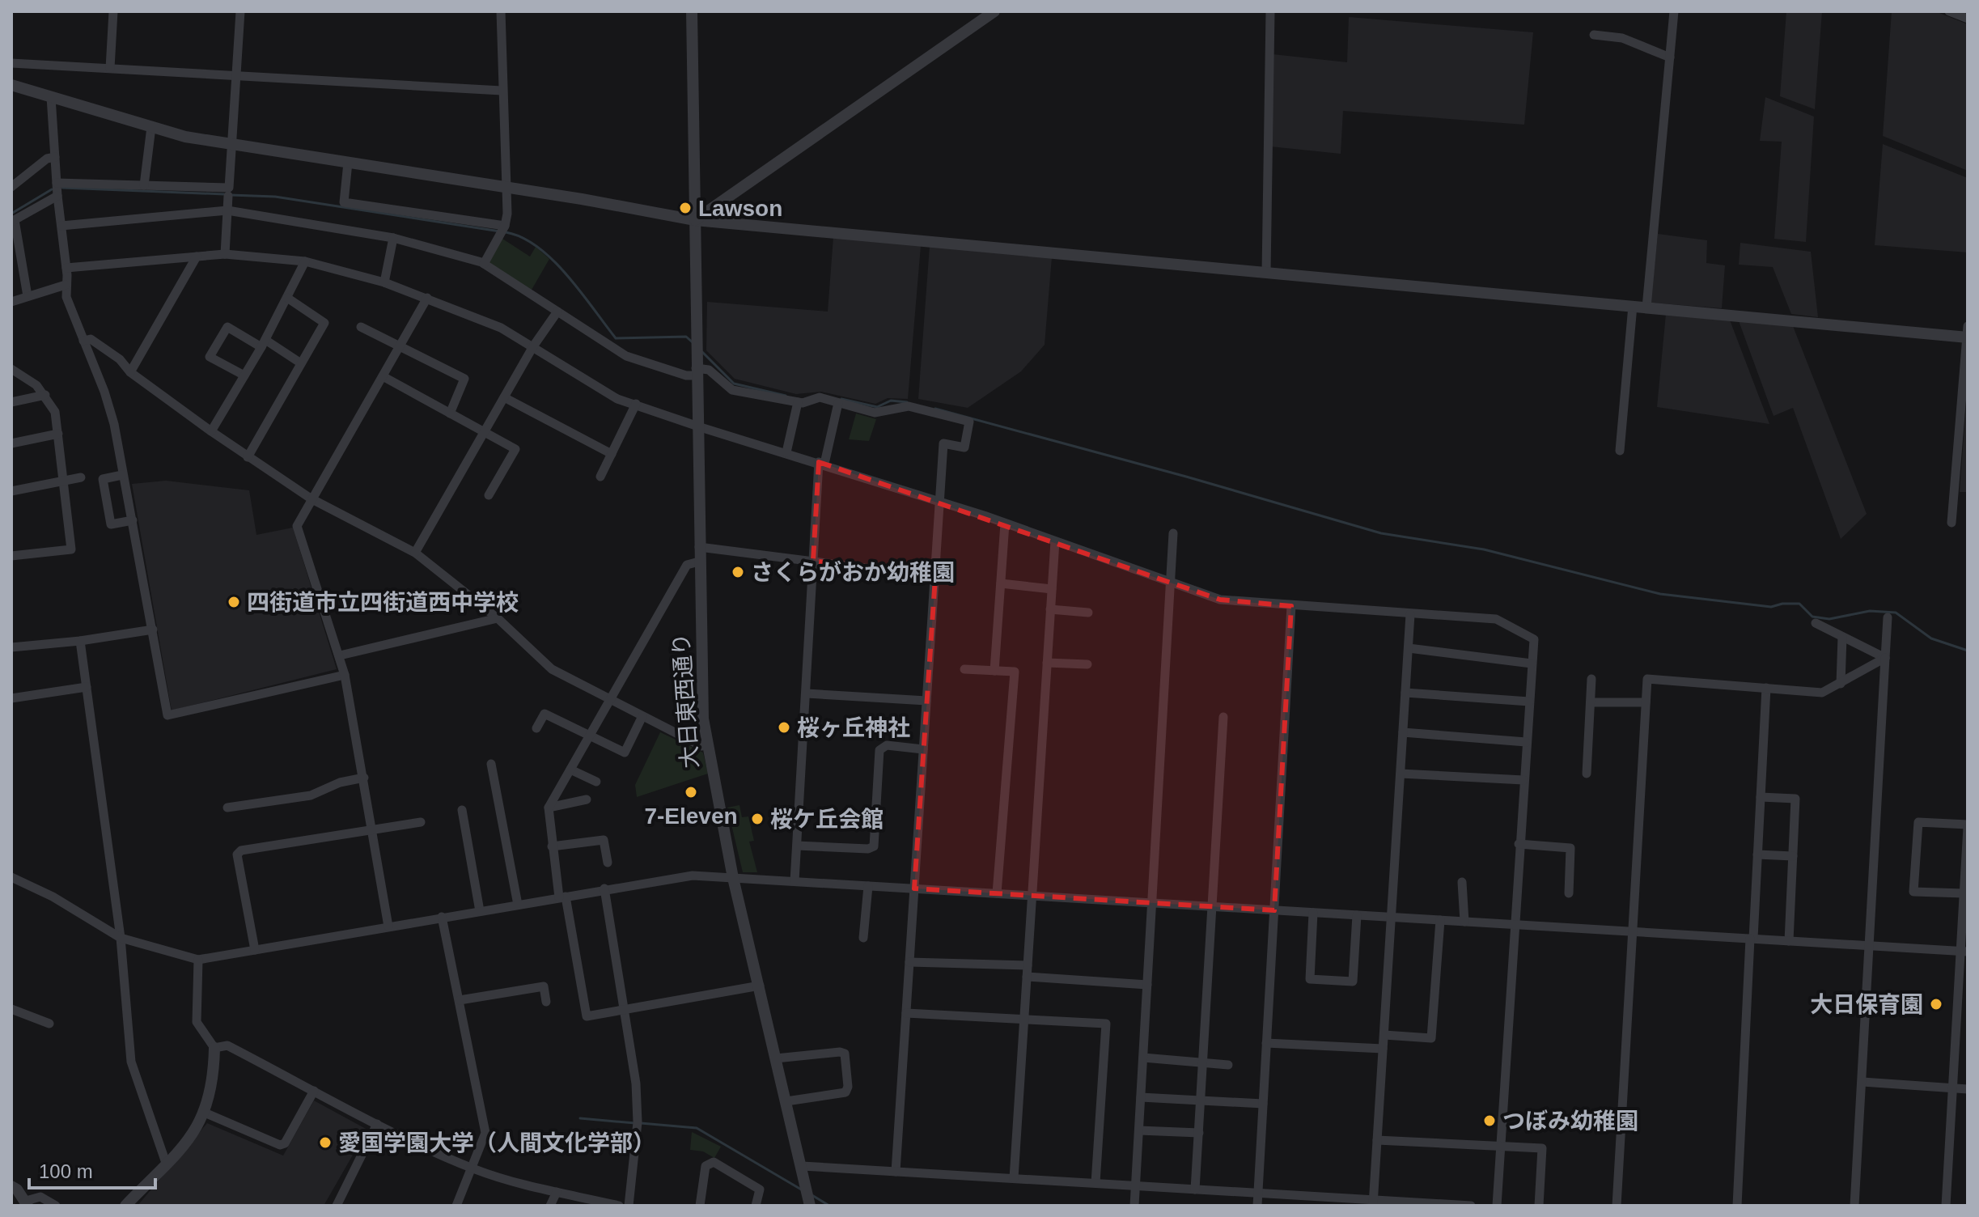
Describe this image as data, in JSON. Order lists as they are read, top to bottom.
{
  "streets": {
    "street": ["大日東西通り"]
  },
  "places": [
    "Lawson",
    "さくらがおか幼稚園",
    "四街道市立四街道西中学校",
    "桜ヶ丘神社",
    "7-Eleven",
    "桜ケ丘会館",
    "大日保育園",
    "つぼみ幼稚園",
    "愛国学園大学（人間文化学部）"
  ],
  "scale_bar": "100 m"
}
